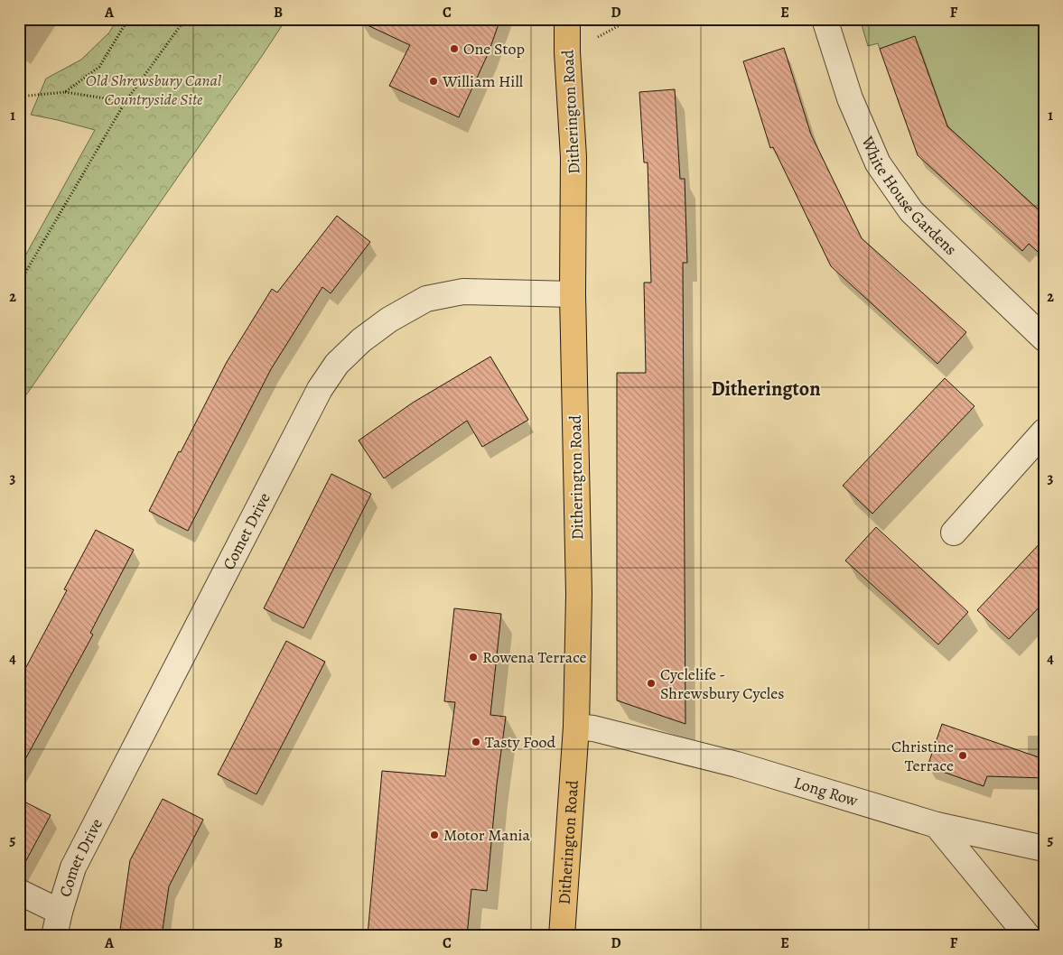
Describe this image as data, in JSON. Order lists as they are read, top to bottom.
{
  "streets": {
    "main road": ["Ditherington Road"],
    "street": ["White House Gardens", "Comet Drive", "Long Row"]
  },
  "crossings": [
    ["Ditherington Road", "Comet Drive"],
    ["Ditherington Road", "Long Row"]
  ],
  "districts": ["Ditherington"],
  "parks": ["Old Shrewsbury Canal Countryside Site"],
  "places": [
    "One Stop",
    "William Hill",
    "Rowena Terrace",
    "Cyclelife - Shrewsbury Cycles",
    "Tasty Food",
    "Christine Terrace",
    "Motor Mania"
  ],
  "grid": {
    "columns": [
      "A",
      "B",
      "C",
      "D",
      "E",
      "F"
    ],
    "rows": [
      "1",
      "2",
      "3",
      "4",
      "5"
    ]
  }
}
